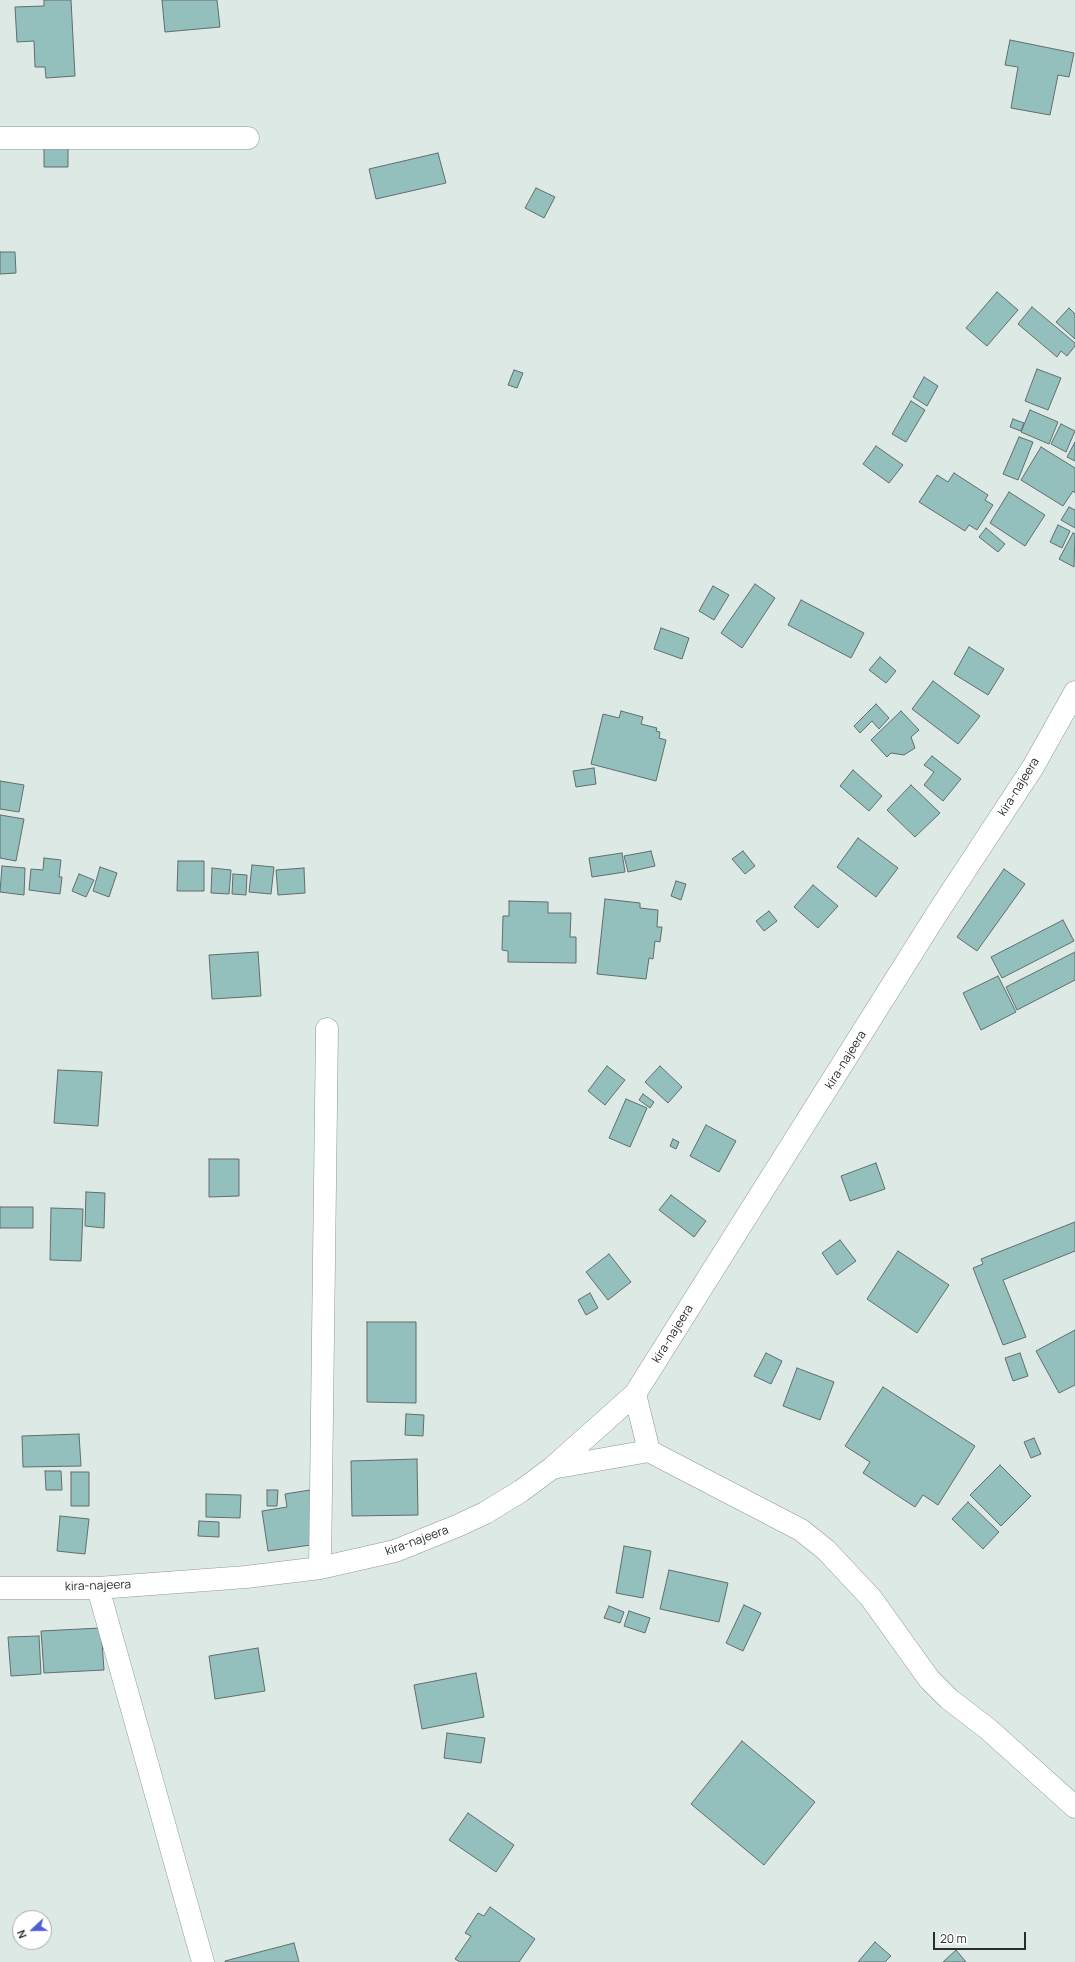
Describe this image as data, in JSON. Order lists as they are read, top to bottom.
{
  "streets": {
    "street": ["kira-najeera"]
  },
  "scale_bar": "20 m",
  "north": "left"
}
